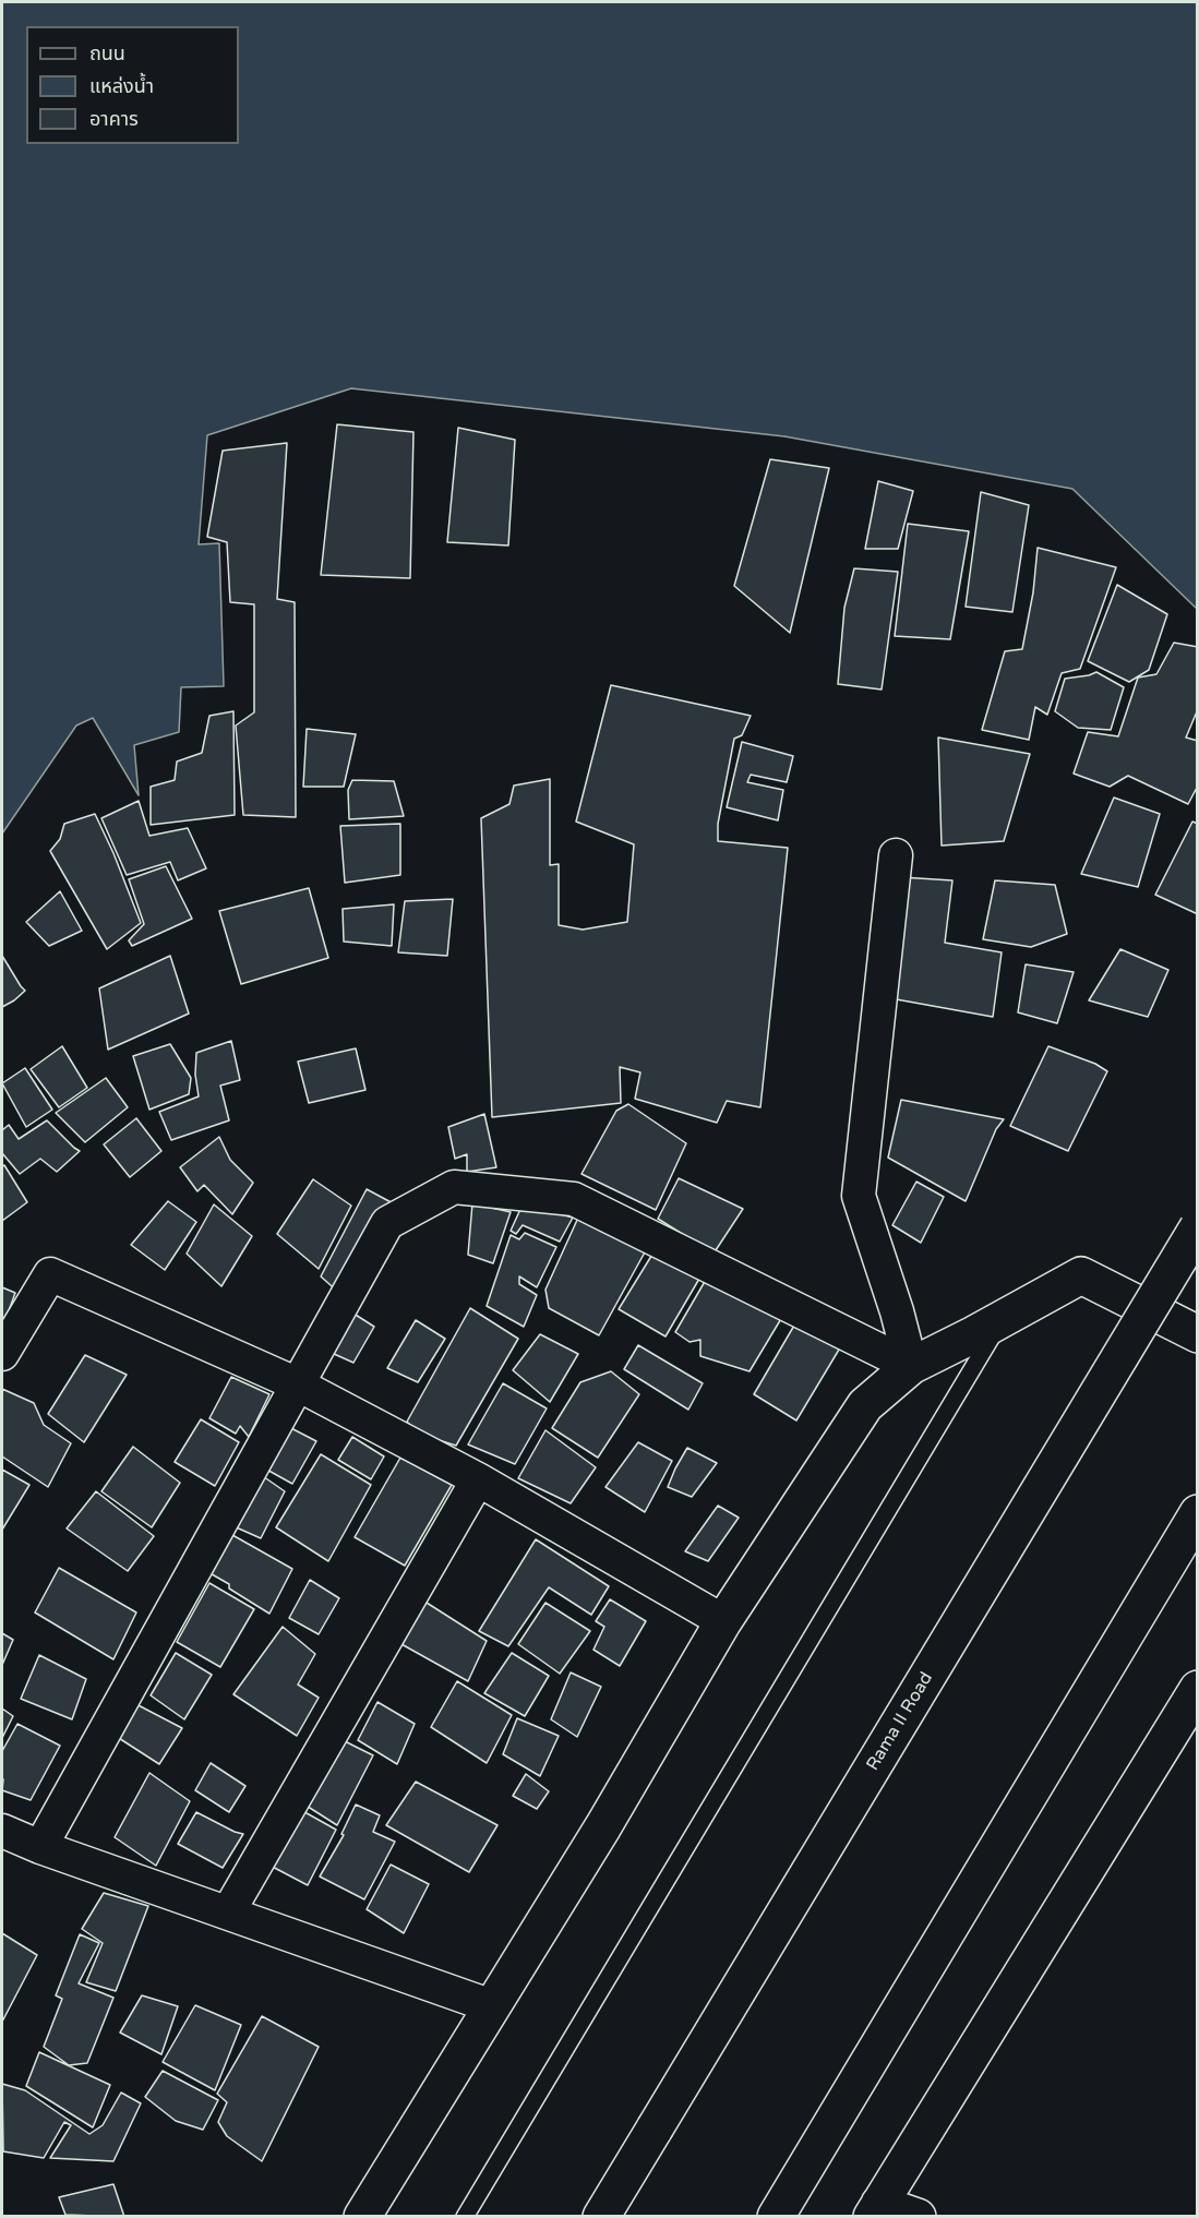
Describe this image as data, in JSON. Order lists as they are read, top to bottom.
{
  "streets": {
    "main road": ["Rama II Road"]
  },
  "legend": ["ถนน", "แหล่งน้ำ", "อาคาร"]
}
